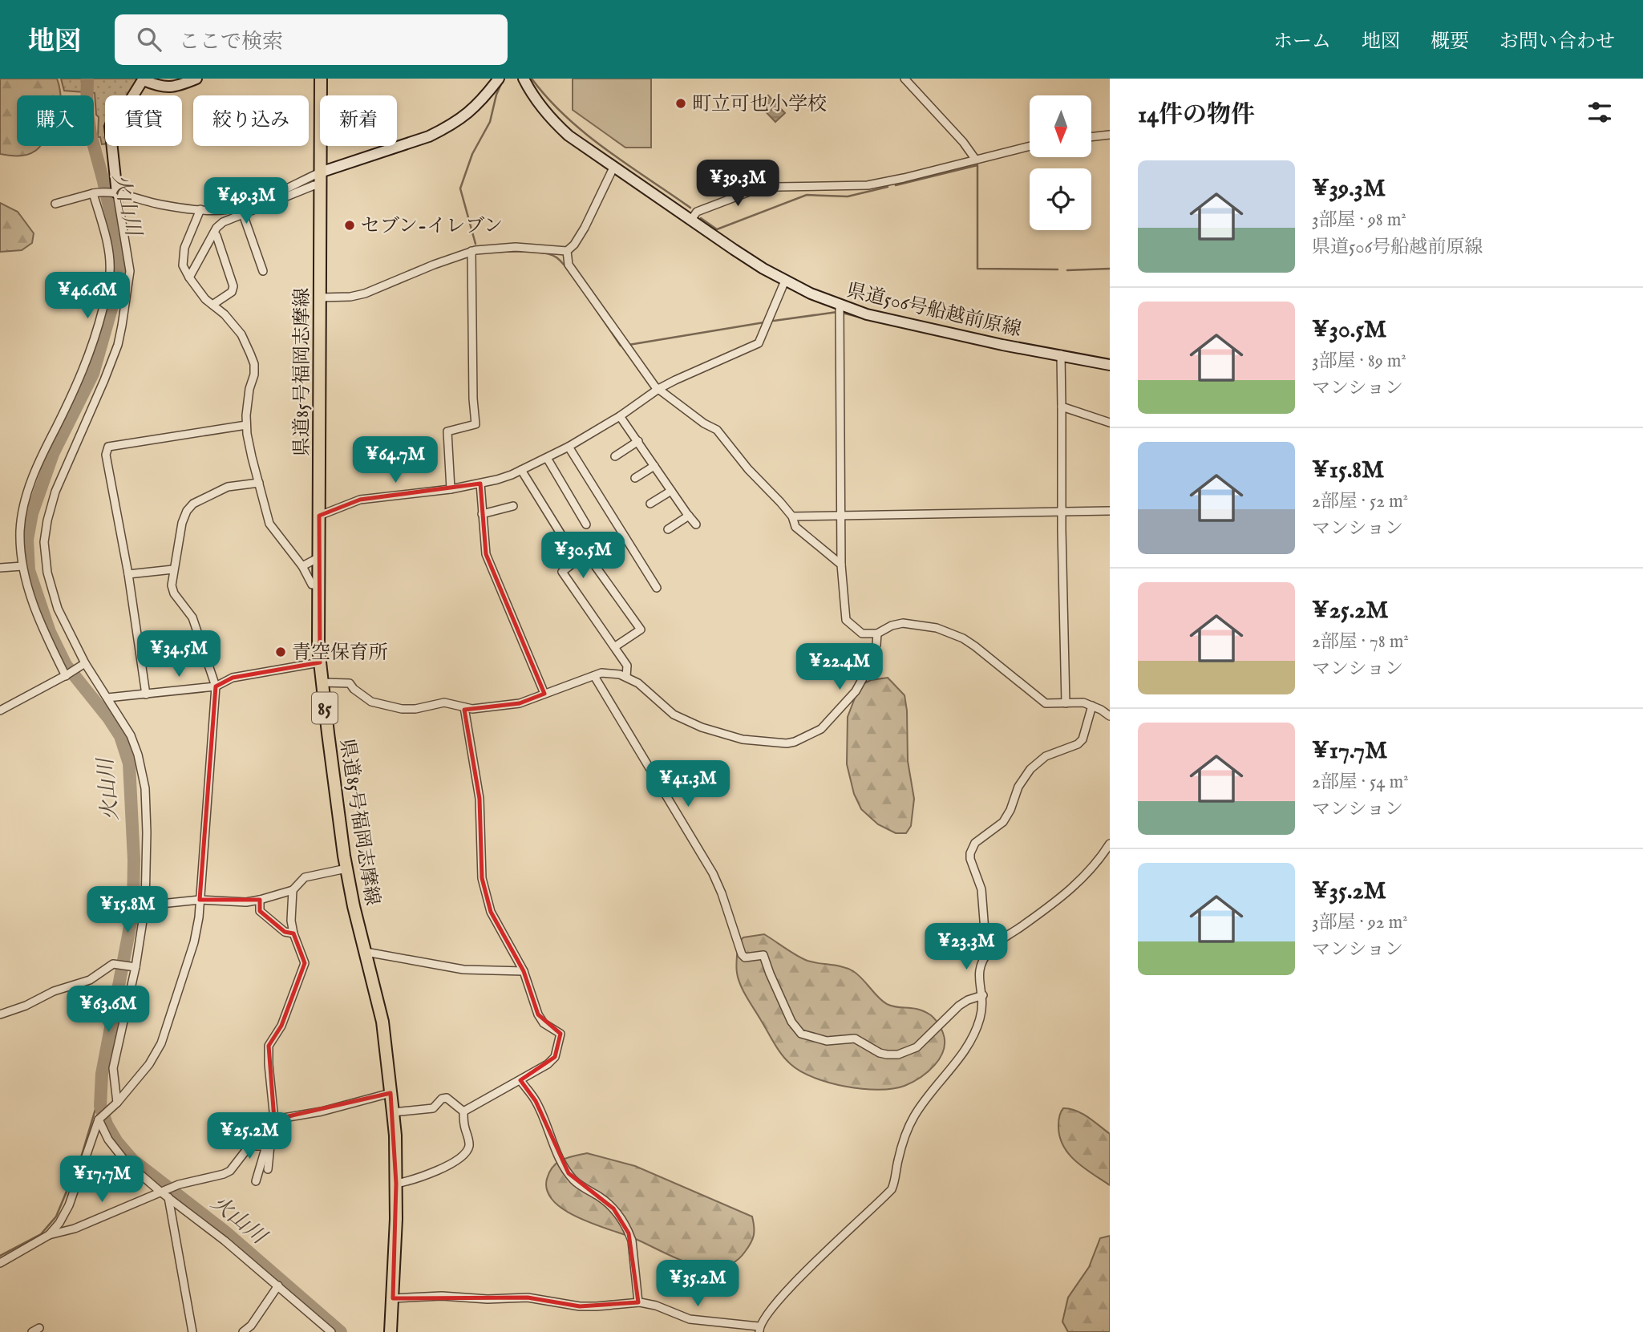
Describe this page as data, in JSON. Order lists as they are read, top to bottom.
{
  "streets": {
    "main road": ["県道506号船越前原線", "県道85号福岡志摩線", "85"]
  },
  "water": ["火山川"],
  "places": ["町立可也小学校", "セブン-イレブン", "青空保育所"],
  "north": "bottom",
  "page": {
    "header": "地図",
    "search": "ここで検索",
    "nav": [
      "ホーム",
      "地図",
      "概要",
      "お問い合わせ"
    ],
    "heading": "14件の物件",
    "chip": [
      "購入",
      "賃貸",
      "絞り込み",
      "新着"
    ],
    "list": [
      {
        "name": "¥39.3M",
        "note": "3部屋 · 98 m² · 県道506号船越前原線"
      },
      {
        "name": "¥30.5M",
        "note": "3部屋 · 89 m² · マンション"
      },
      {
        "name": "¥15.8M",
        "note": "2部屋 · 52 m² · マンション"
      },
      {
        "name": "¥25.2M",
        "note": "2部屋 · 78 m² · マンション"
      },
      {
        "name": "¥17.7M",
        "note": "2部屋 · 54 m² · マンション"
      },
      {
        "name": "¥35.2M",
        "note": "3部屋 · 92 m² · マンション"
      }
    ],
    "price": [
      "¥39.3M",
      "¥49.3M",
      "¥46.6M",
      "¥64.7M",
      "¥30.5M",
      "¥34.5M",
      "¥22.4M",
      "¥41.3M",
      "¥15.8M",
      "¥23.3M",
      "¥63.6M",
      "¥25.2M",
      "¥17.7M",
      "¥35.2M"
    ]
  }
}
